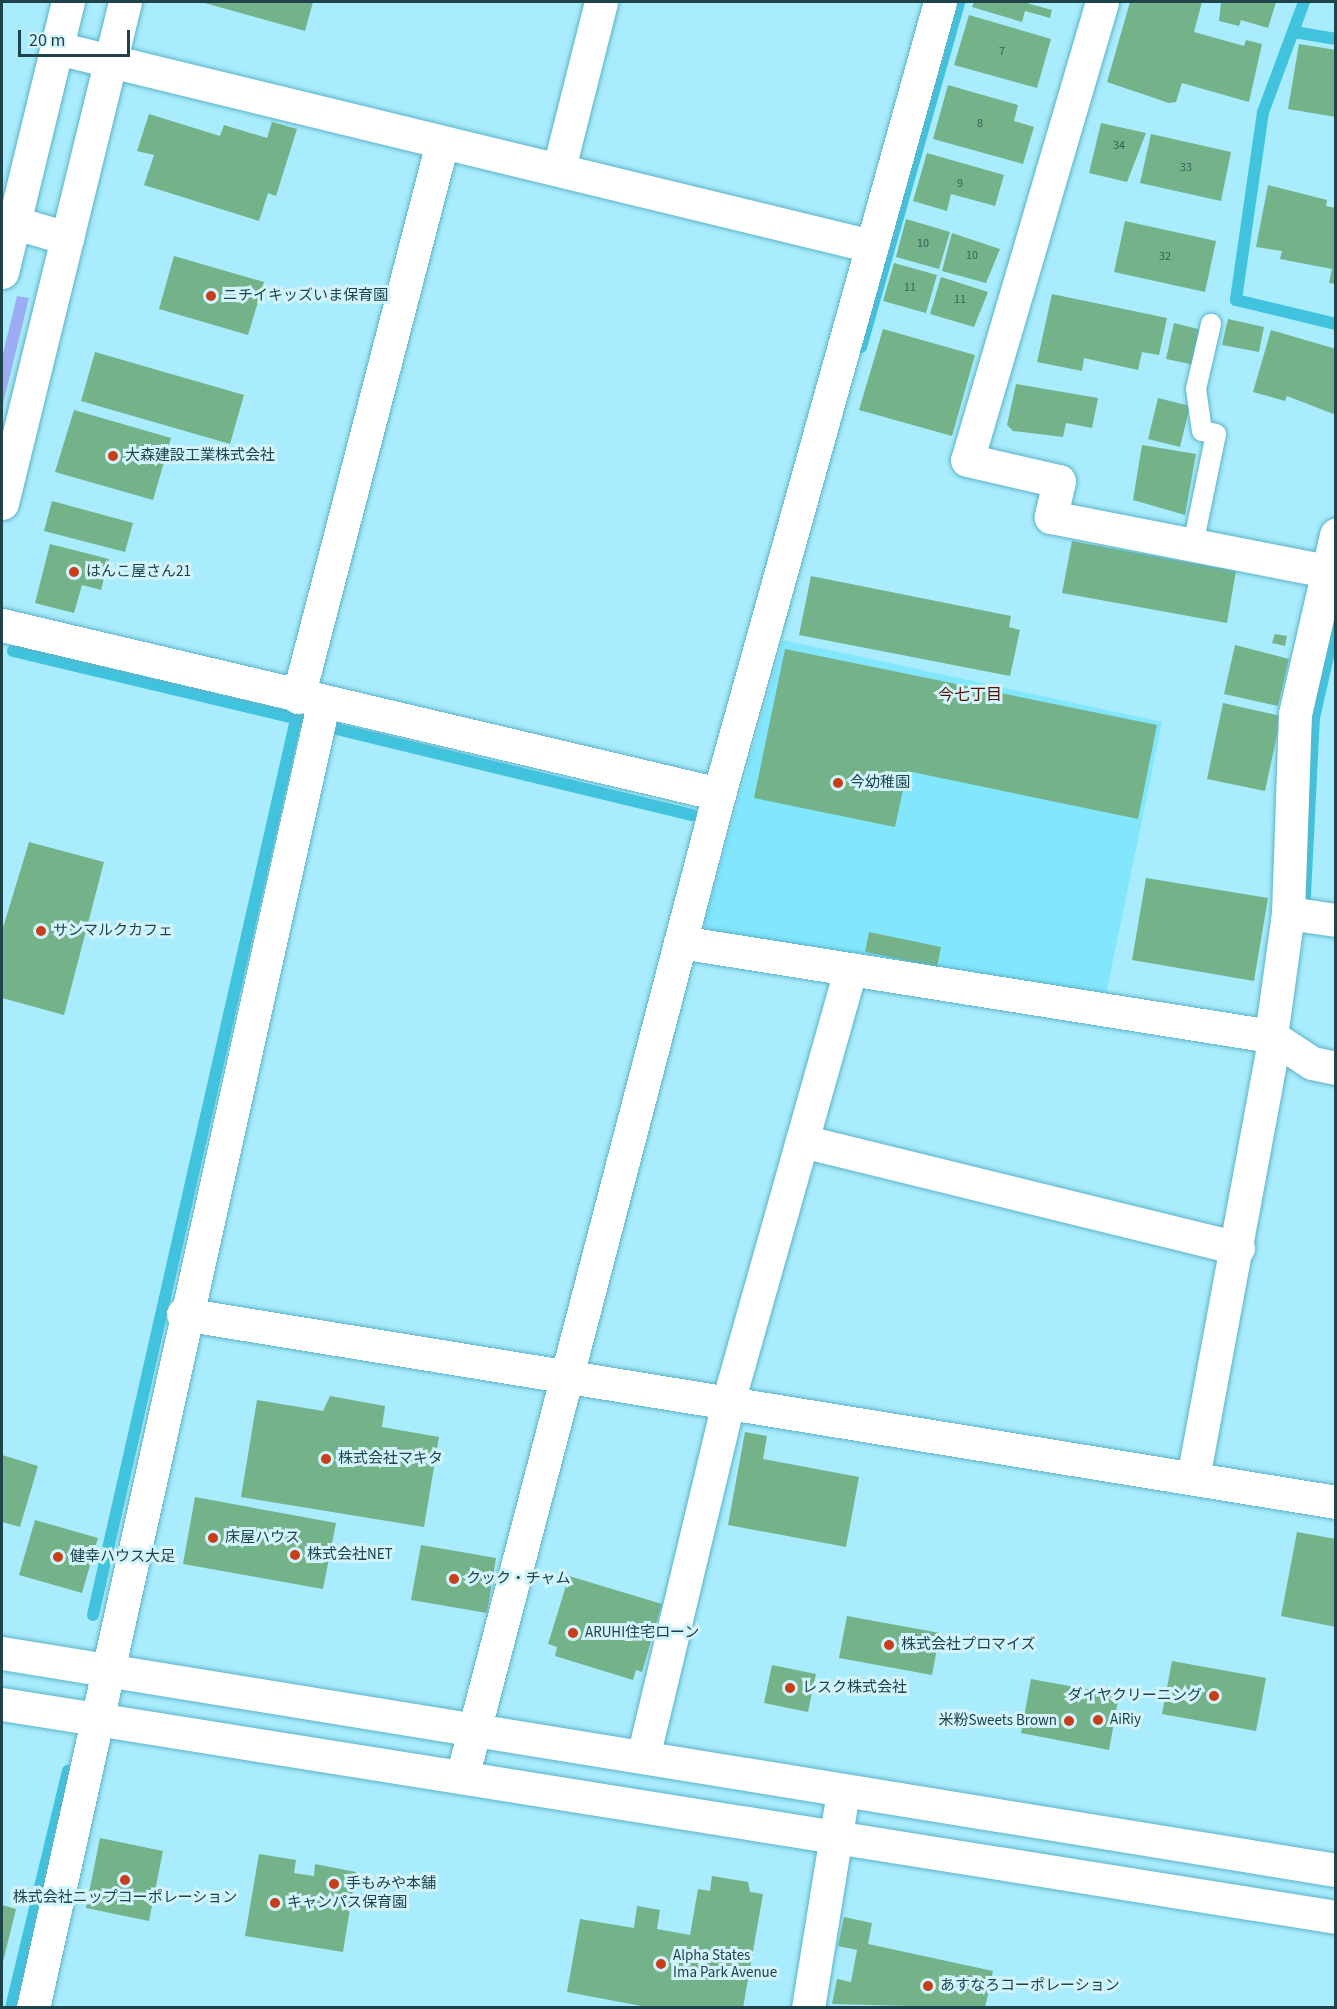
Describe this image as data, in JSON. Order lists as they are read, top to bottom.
{
  "districts": ["今七丁目"],
  "places": [
    "ニチイキッズいま保育園",
    "大森建設工業株式会社",
    "はんこ屋さん21",
    "今幼稚園",
    "サンマルクカフェ",
    "株式会社マキタ",
    "床屋ハウス",
    "株式会社NET",
    "健幸ハウス大足",
    "クック・チャム",
    "ARUHI住宅ローン",
    "株式会社プロマイズ",
    "レスク株式会社",
    "ダイヤクリーニング",
    "AiRiy",
    "米粉Sweets Brown",
    "株式会社ニップコーポレーション",
    "手もみや本舗",
    "キャンパス保育園",
    "Alpha States Ima Park Avenue",
    "あすなろコーポレーション"
  ],
  "house_numbers": [
    "7",
    "8",
    "34",
    "33",
    "9",
    "10",
    "10",
    "32",
    "11",
    "11"
  ],
  "scale_bar": "20 m"
}
